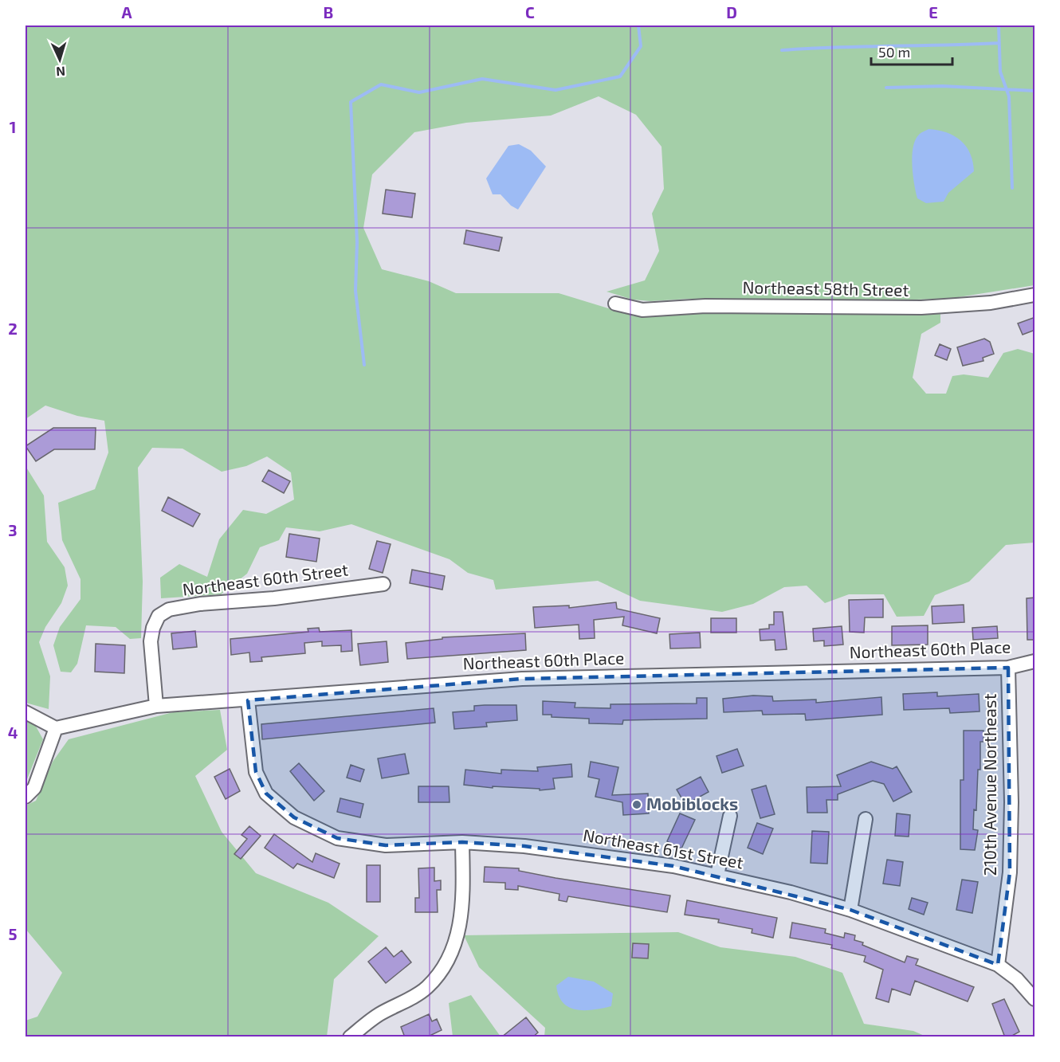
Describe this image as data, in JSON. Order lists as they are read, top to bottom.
{
  "streets": {
    "street": [
      "Northeast 58th Street",
      "Northeast 60th Street",
      "Northeast 60th Place",
      "210th Avenue Northeast",
      "Northeast 61st Street"
    ]
  },
  "crossings": [
    ["Northeast 60th Street", "Northeast 60th Place"],
    ["Northeast 60th Place", "210th Avenue Northeast"],
    ["Northeast 60th Place", "Northeast 61st Street"],
    ["210th Avenue Northeast", "Northeast 61st Street"]
  ],
  "places": ["Mobiblocks"],
  "scale_bar": "50 m",
  "north": "bottom",
  "grid": {
    "columns": [
      "A",
      "B",
      "C",
      "D",
      "E"
    ],
    "rows": [
      "1",
      "2",
      "3",
      "4",
      "5"
    ]
  }
}
